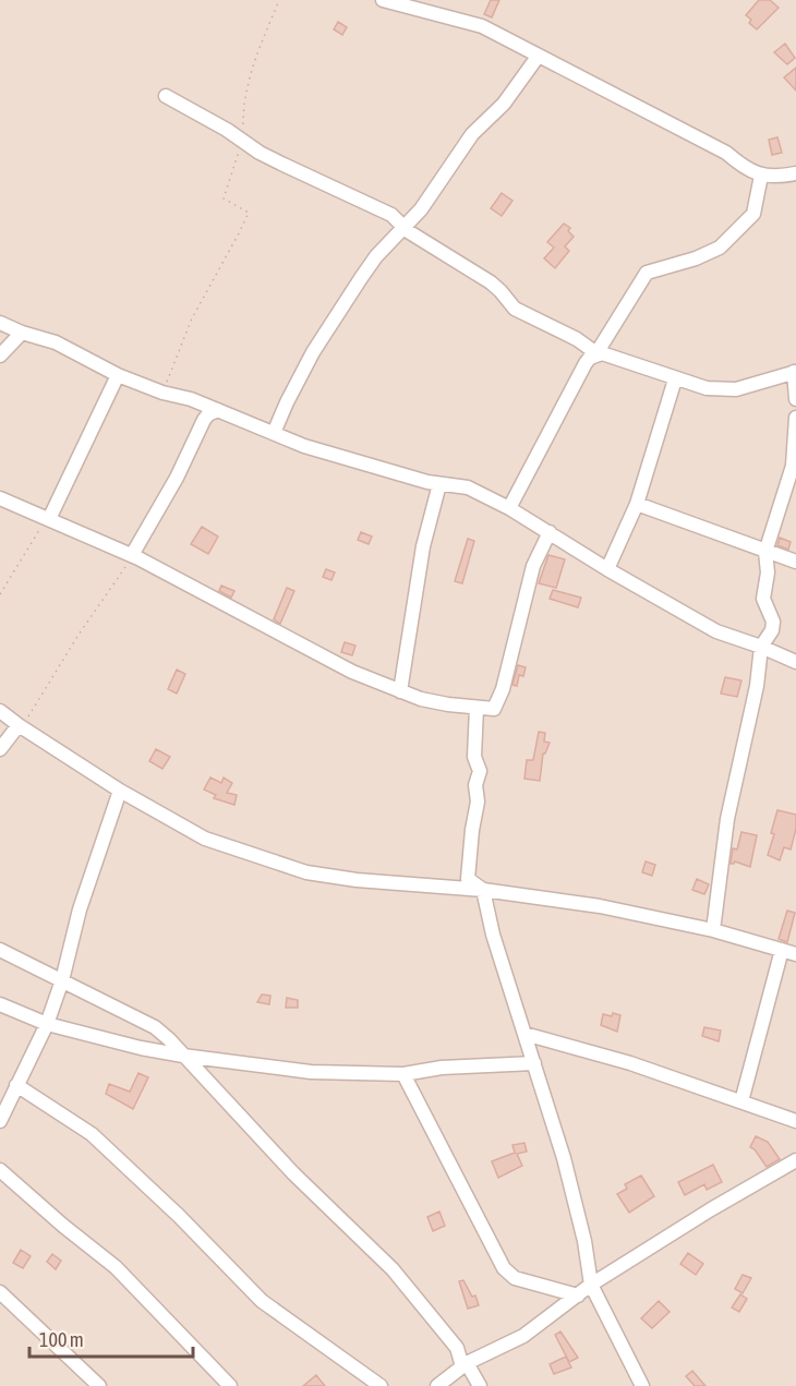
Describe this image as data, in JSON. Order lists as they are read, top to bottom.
{
  "scale_bar": "100 m"
}
